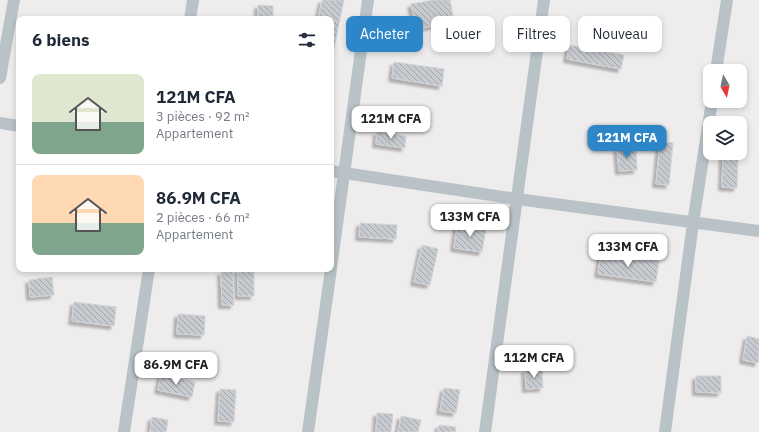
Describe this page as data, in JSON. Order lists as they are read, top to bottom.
{
  "north": "bottom",
  "page": {
    "chip": [
      "Acheter",
      "Louer",
      "Filtres",
      "Nouveau"
    ],
    "heading": "6 biens",
    "list": [
      {
        "name": "121M CFA",
        "note": "3 pièces · 92 m² · Appartement"
      },
      {
        "name": "86.9M CFA",
        "note": "2 pièces · 66 m² · Appartement"
      }
    ],
    "price": [
      "121M CFA",
      "121M CFA",
      "133M CFA",
      "133M CFA",
      "112M CFA",
      "86.9M CFA"
    ]
  }
}
